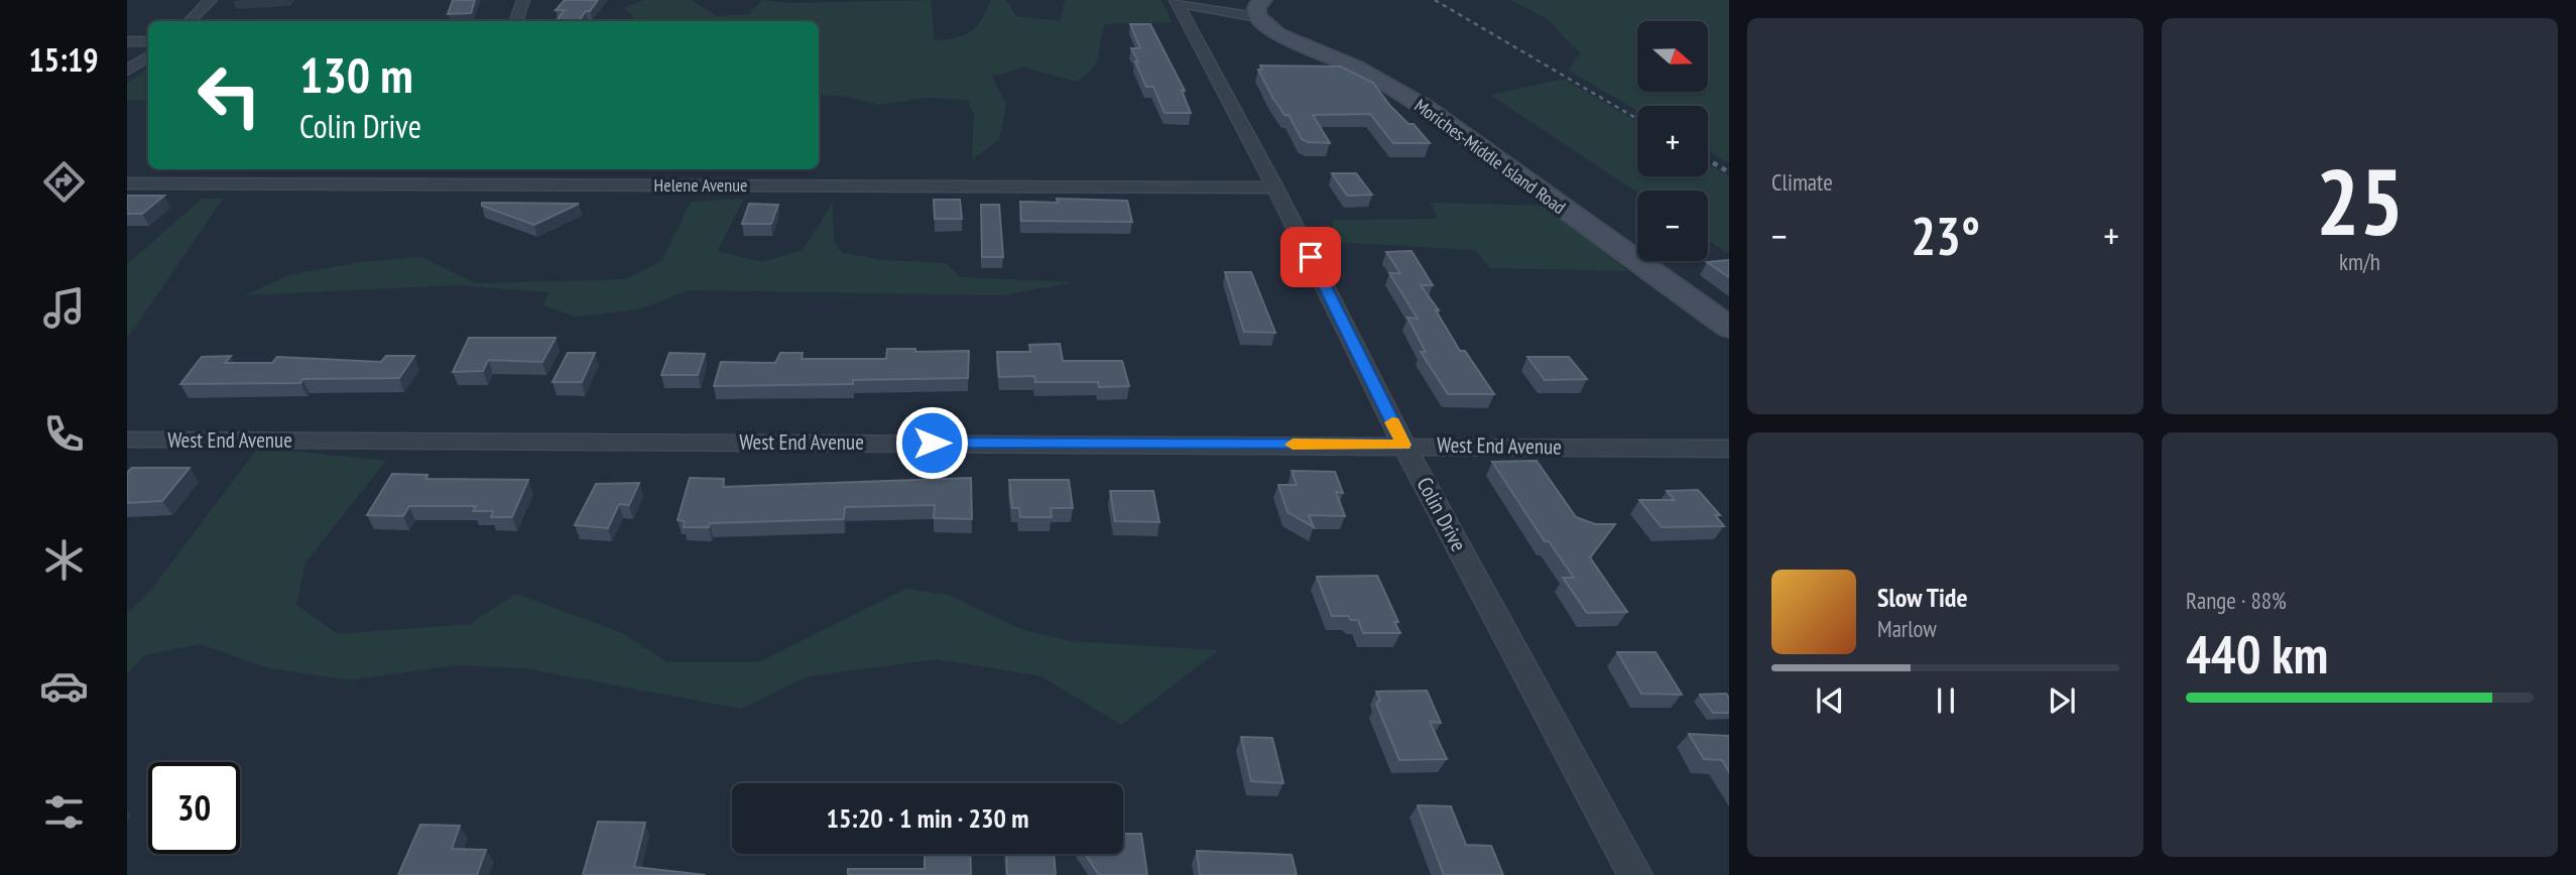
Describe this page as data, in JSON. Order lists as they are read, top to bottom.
{
  "streets": {
    "main road": ["Moriches-Middle Island Road"],
    "street": ["Helene Avenue", "West End Avenue", "Colin Drive"]
  },
  "crossings": [
    ["Helene Avenue", "Colin Drive"],
    ["West End Avenue", "Colin Drive"]
  ],
  "north": "right",
  "page": {
    "tabs": "15:19",
    "tile": [
      "Climate",
      ["25", "km/h"],
      ["Range · 88%", "440 km"]
    ],
    "map_buttons": ["+", "−"],
    "turn": ["130 m", "Colin Drive"],
    "heat": ["−", "23°", "+"],
    "song": ["Slow Tide", "Marlow"],
    "limit": "30",
    "trip": "15:20 · 1 min · 230 m"
  }
}
